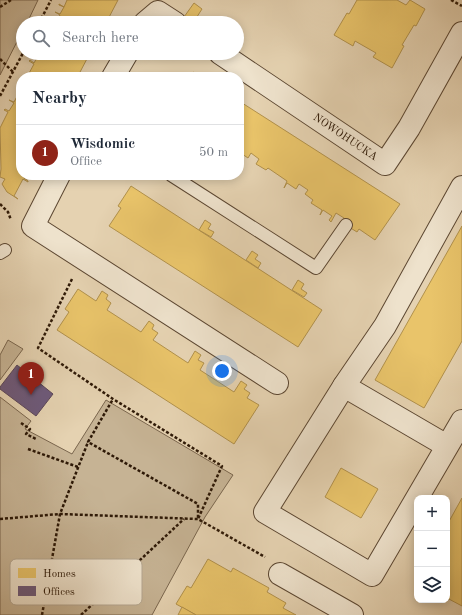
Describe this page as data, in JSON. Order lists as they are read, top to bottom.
{
  "streets": {
    "street": ["NOWOHUCKA"]
  },
  "legend": ["Homes", "Offices"],
  "page": {
    "search": "Search here",
    "heading": "Nearby",
    "list": [
      {
        "mark": "1",
        "name": "Wisdomic",
        "note": "Office",
        "value": "50 m"
      }
    ],
    "pins": "1",
    "map_buttons": ["+", "−"]
  }
}
